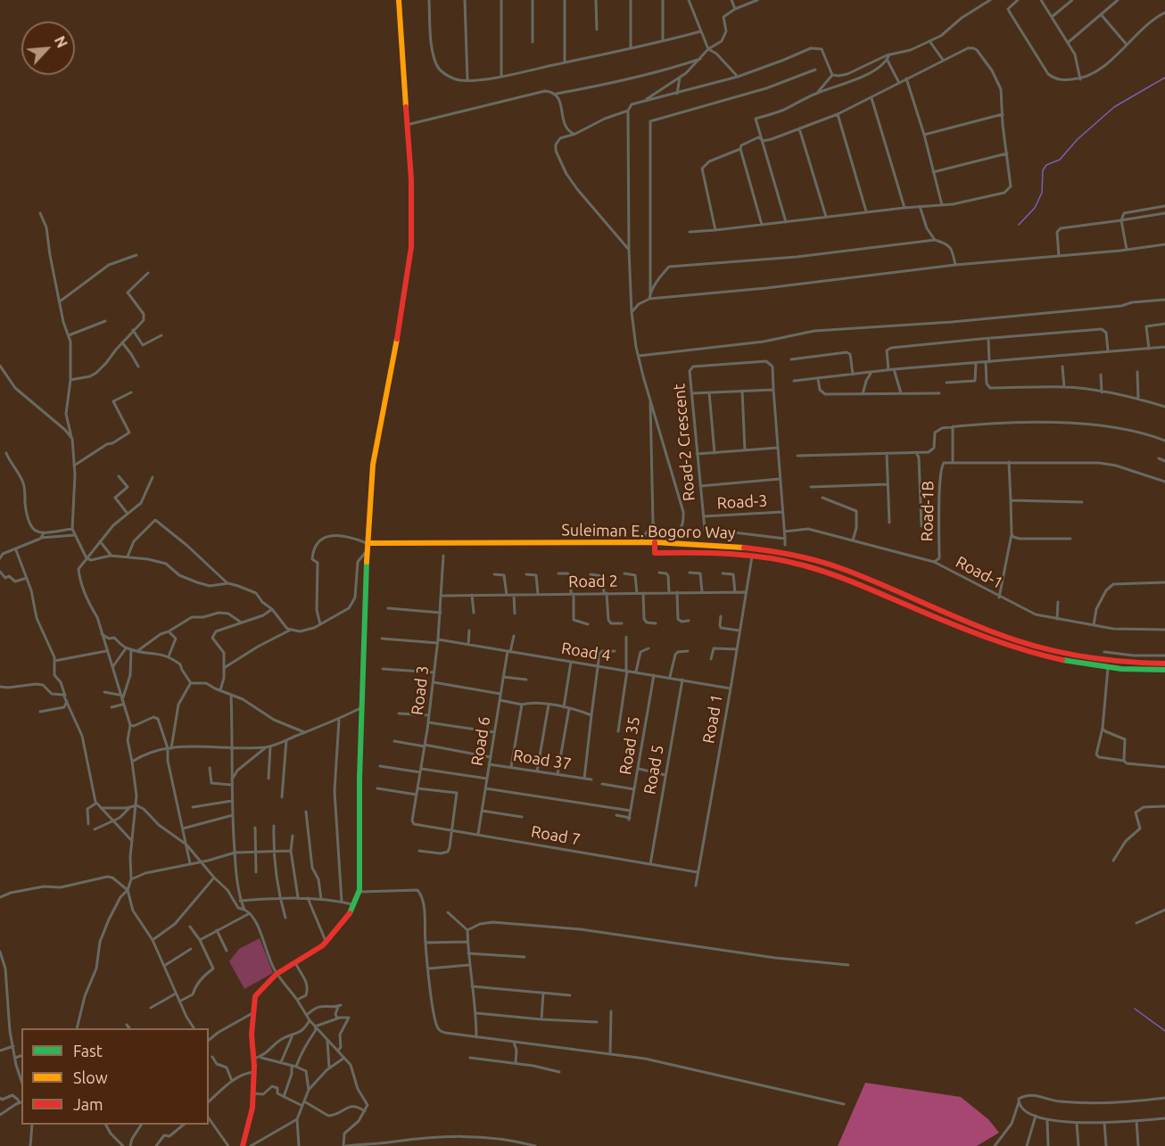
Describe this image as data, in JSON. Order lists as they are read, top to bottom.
{
  "streets": {
    "main road": ["Suleiman E. Bogoro Way"],
    "street": [
      "Road-2 Crescent",
      "Road-3",
      "Road-1B",
      "Road-1",
      "Road 2",
      "Road 4",
      "Road 3",
      "Road 1",
      "Road 6",
      "Road 35",
      "Road 37",
      "Road 5",
      "Road 7"
    ]
  },
  "crossings": [
    ["Road-2 Crescent", "Road-3"],
    ["Road-1B", "Road-1"],
    ["Suleiman E. Bogoro Way", "Road 1"],
    ["Road 2", "Road 3"],
    ["Road 2", "Road 1"],
    ["Road 4", "Road 3"],
    ["Road 4", "Road 1"],
    ["Road 4", "Road 6"],
    ["Road 4", "Road 35"],
    ["Road 4", "Road 5"],
    ["Road 3", "Road 7"],
    ["Road 1", "Road 7"],
    ["Road 6", "Road 37"],
    ["Road 6", "Road 7"],
    ["Road 5", "Road 7"]
  ],
  "legend": ["Fast", "Slow", "Jam"],
  "north": "top right"
}
